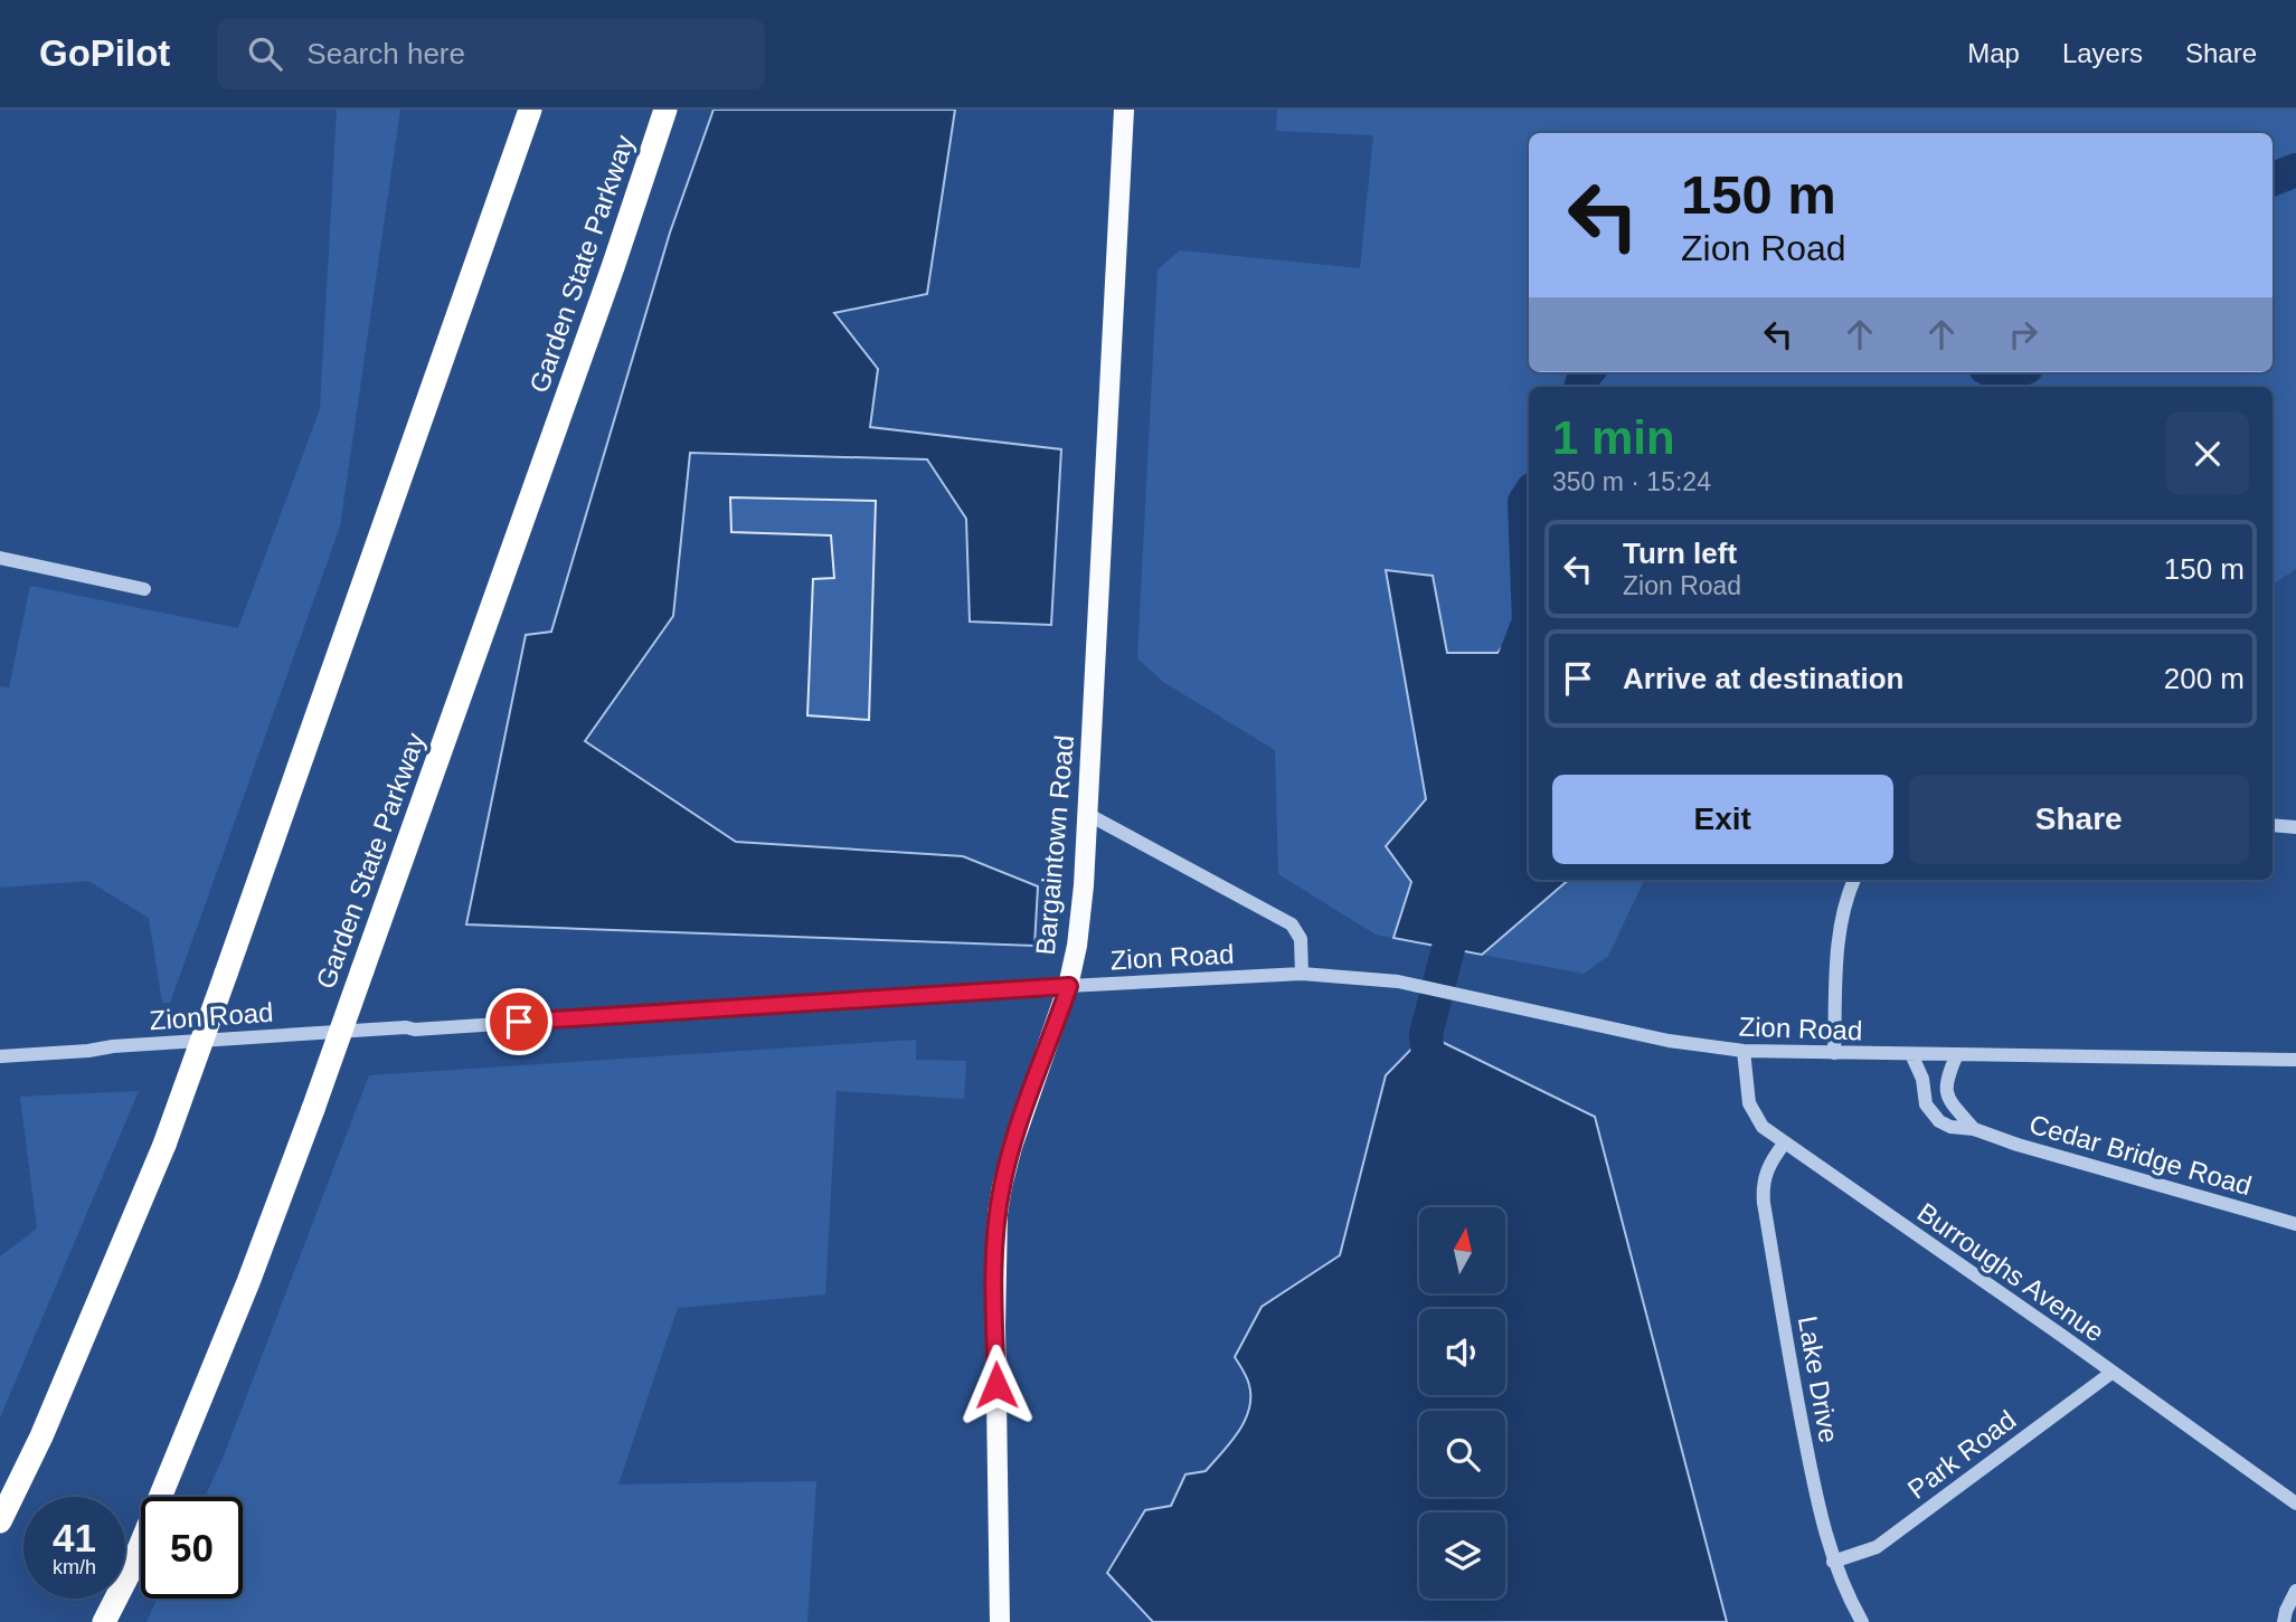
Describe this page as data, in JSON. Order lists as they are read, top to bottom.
{
  "streets": {
    "highway": ["Garden State Parkway"],
    "main road": ["Bargaintown Road"],
    "street": [
      "Zion Road",
      "Cedar Bridge Road",
      "Burroughs Avenue",
      "Lake Drive",
      "Park Road"
    ]
  },
  "crossings": [
    ["Bargaintown Road", "Zion Road"],
    ["Zion Road", "Cedar Bridge Road"],
    ["Zion Road", "Burroughs Avenue"],
    ["Burroughs Avenue", "Lake Drive"],
    ["Burroughs Avenue", "Park Road"],
    ["Lake Drive", "Park Road"]
  ],
  "north": "top",
  "page": {
    "header": "GoPilot",
    "search": "Search here",
    "nav": ["Map", "Layers", "Share"],
    "turn": ["150 m", "Zion Road"],
    "heading": ["1 min", "350 m · 15:24"],
    "list": [
      {
        "name": "Turn left",
        "note": "Zion Road",
        "value": "150 m"
      },
      {
        "name": "Arrive at destination",
        "value": "200 m"
      }
    ],
    "buttons": ["Exit", "Share"],
    "speed": "41 km/h",
    "limit": "50"
  }
}
